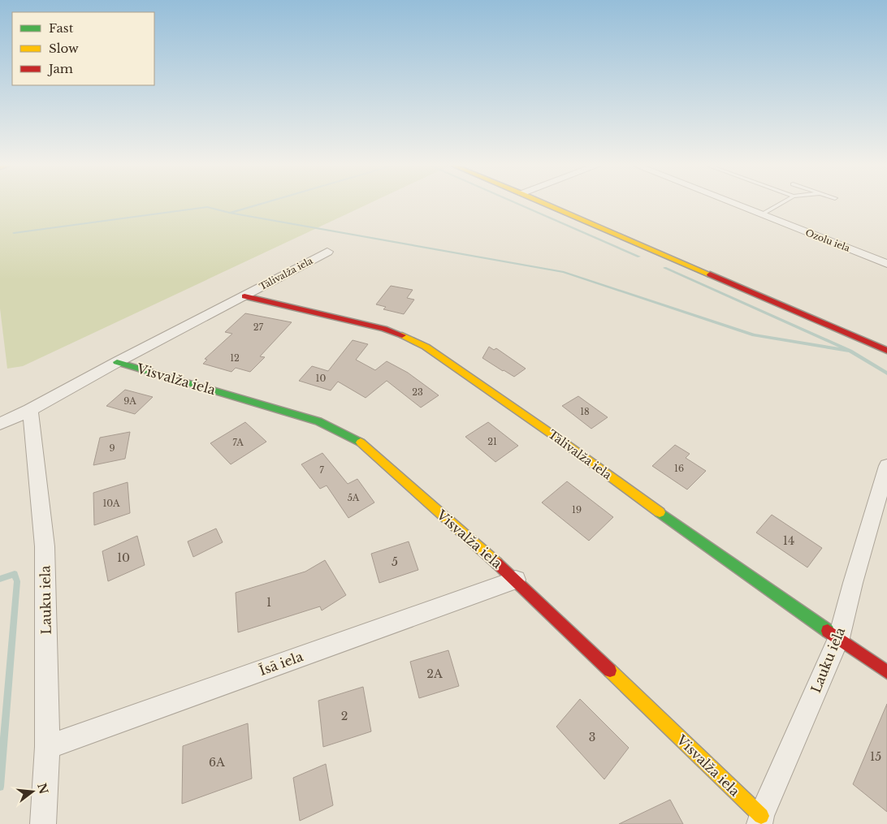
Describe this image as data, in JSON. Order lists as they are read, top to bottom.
{
  "streets": {
    "main road": ["Tālivalža iela", "Visvalža iela"],
    "street": ["Ozolu iela", "Lauku iela", "Īsā iela"]
  },
  "crossings": [
    ["Tālivalža iela", "Visvalža iela"],
    ["Tālivalža iela", "Lauku iela"],
    ["Visvalža iela", "Lauku iela"],
    ["Visvalža iela", "Īsā iela"],
    ["Lauku iela", "Īsā iela"]
  ],
  "house_numbers": [
    "27",
    "12",
    "10",
    "23",
    "9A",
    "18",
    "21",
    "7A",
    "9",
    "16",
    "7",
    "5A",
    "10A",
    "19",
    "14",
    "10",
    "5",
    "1",
    "2A",
    "2",
    "3",
    "15",
    "6A"
  ],
  "legend": ["Fast", "Slow", "Jam"],
  "north": "right"
}
